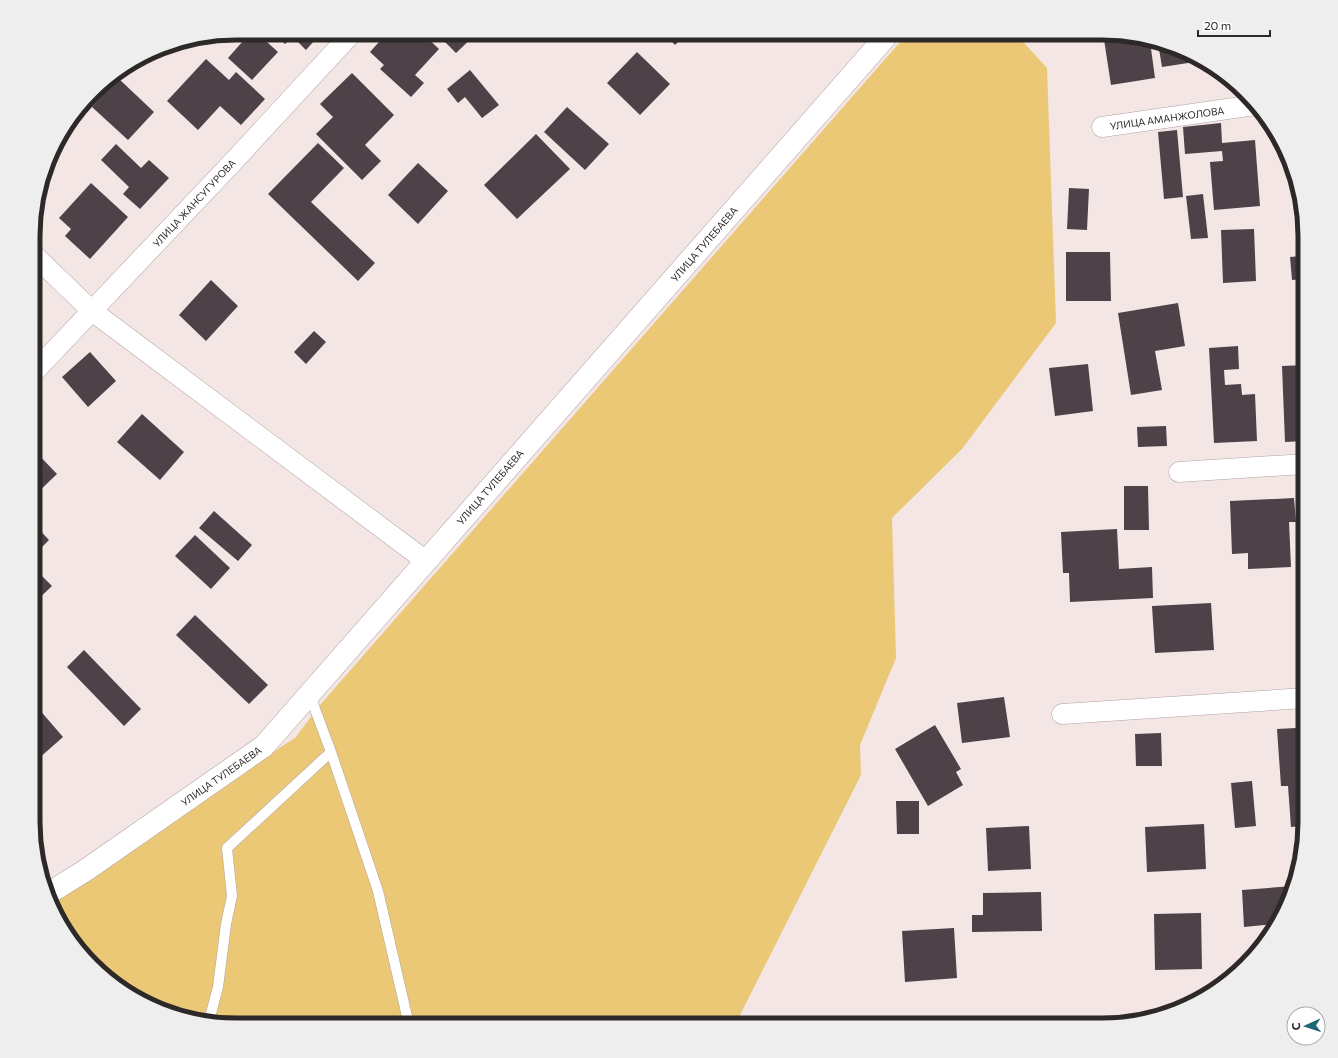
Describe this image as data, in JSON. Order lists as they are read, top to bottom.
{
  "streets": {
    "street": ["УЛИЦА АМАНЖОЛОВА", "УЛИЦА ЖАНСУГУРОВА", "УЛИЦА ТУЛЕБАЕВА"]
  },
  "scale_bar": "20 m",
  "north": "left"
}
